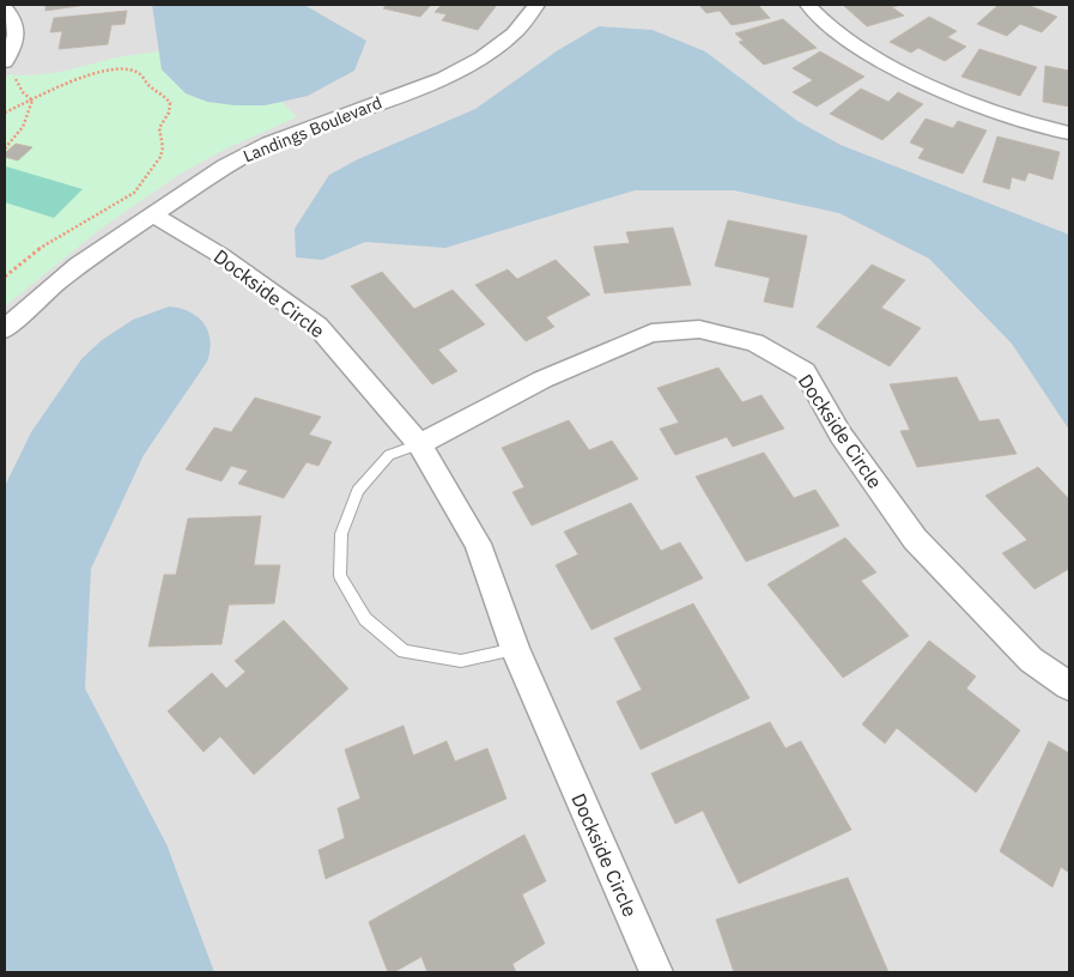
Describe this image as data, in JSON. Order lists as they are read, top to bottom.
{
  "streets": {
    "street": ["Landings Boulevard", "Dockside Circle"]
  },
  "crossings": [
    ["Landings Boulevard", "Dockside Circle"]
  ]
}
